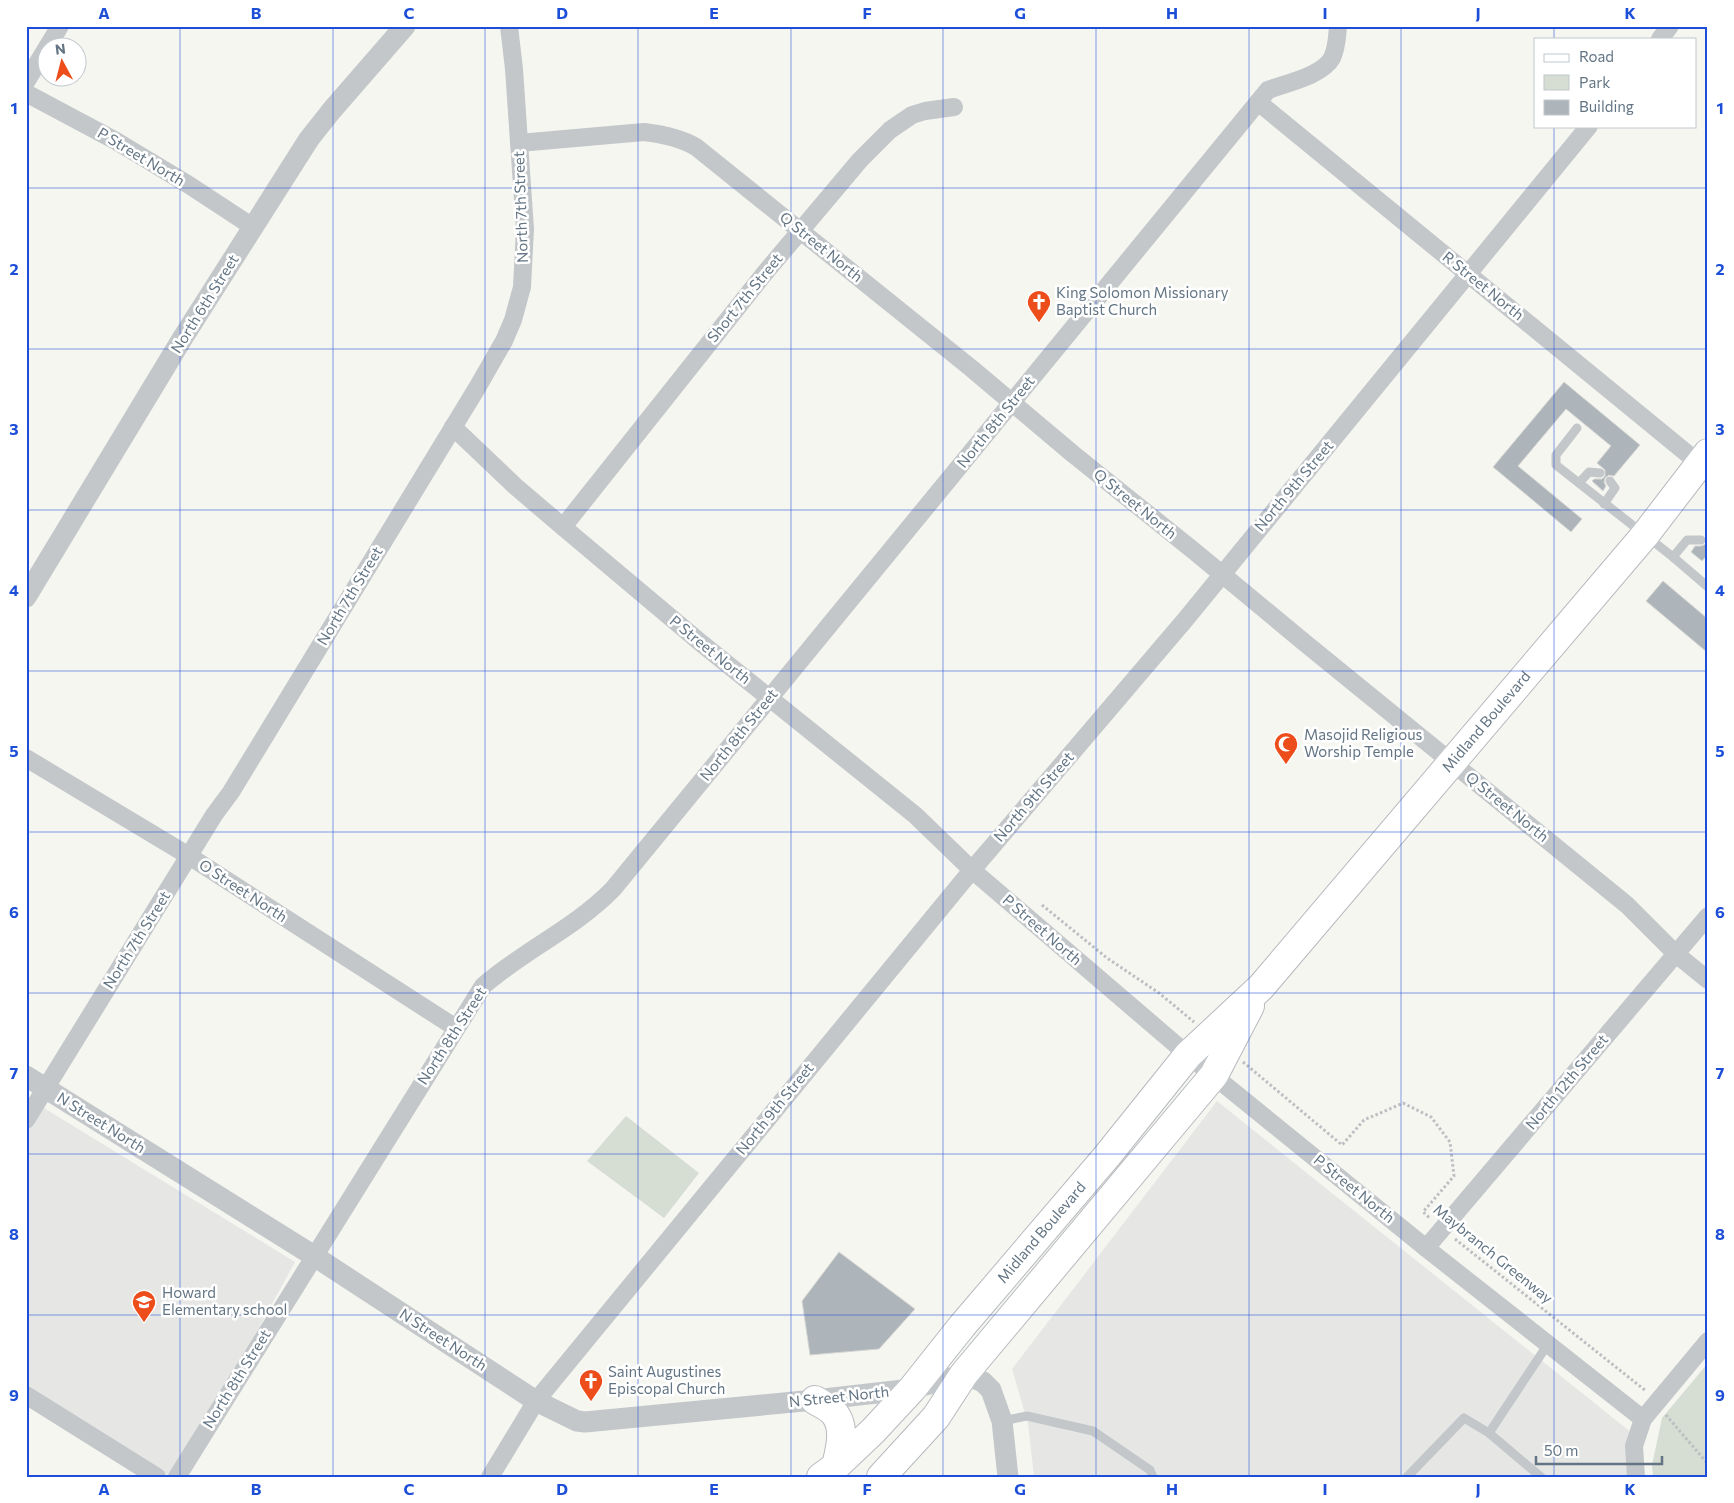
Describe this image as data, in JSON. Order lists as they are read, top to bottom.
{
  "streets": {
    "main road": ["Midland Boulevard"],
    "street": [
      "P Street North",
      "North 7th Street",
      "Q Street North",
      "R Street North",
      "Short 7th Street",
      "North 6th Street",
      "North 8th Street",
      "North 9th Street",
      "O Street North",
      "North 12th Street",
      "N Street North"
    ],
    "path": ["Maybranch Greenway"]
  },
  "crossings": [
    ["P Street North", "North 7th Street"],
    ["P Street North", "Short 7th Street"],
    ["P Street North", "North 6th Street"],
    ["P Street North", "North 8th Street"],
    ["P Street North", "North 9th Street"],
    ["P Street North", "Midland Boulevard"],
    ["P Street North", "North 12th Street"],
    ["North 7th Street", "Q Street North"],
    ["North 7th Street", "O Street North"],
    ["North 7th Street", "N Street North"],
    ["Q Street North", "Short 7th Street"],
    ["Q Street North", "North 8th Street"],
    ["Q Street North", "North 9th Street"],
    ["Q Street North", "Midland Boulevard"],
    ["Q Street North", "North 12th Street"],
    ["R Street North", "North 8th Street"],
    ["R Street North", "North 9th Street"],
    ["R Street North", "Midland Boulevard"],
    ["North 8th Street", "O Street North"],
    ["North 8th Street", "N Street North"],
    ["North 9th Street", "N Street North"],
    ["Midland Boulevard", "N Street North"],
    ["North 12th Street", "Maybranch Greenway"]
  ],
  "places": {
    "church": ["King Solomon Missionary Baptist Church", "Saint Augustines Episcopal Church"],
    "mosque": ["Masojid Religious Worship Temple"],
    "school or university": ["Howard Elementary school"]
  },
  "legend": ["Road", "Park", "Building"],
  "scale_bar": "50 m",
  "north": "top",
  "grid": {
    "columns": [
      "A",
      "B",
      "C",
      "D",
      "E",
      "F",
      "G",
      "H",
      "I",
      "J",
      "K"
    ],
    "rows": [
      "1",
      "2",
      "3",
      "4",
      "5",
      "6",
      "7",
      "8",
      "9"
    ]
  }
}
